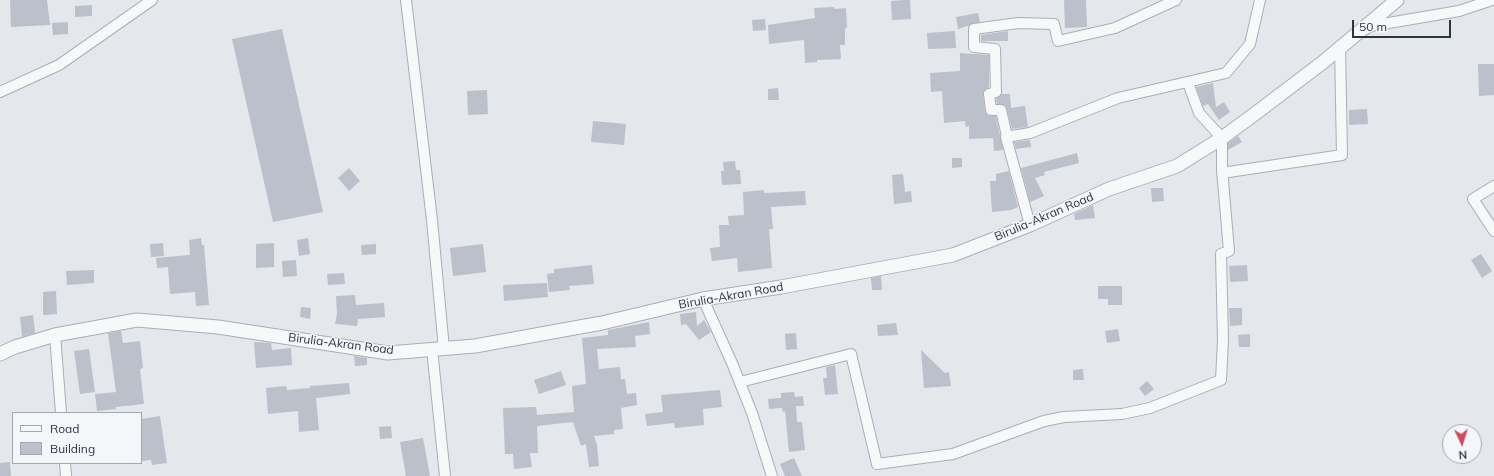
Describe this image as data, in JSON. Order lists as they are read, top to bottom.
{
  "streets": {
    "street": ["Birulia-Akran Road"]
  },
  "legend": ["Road", "Building"],
  "scale_bar": "50 m",
  "north": "bottom"
}
